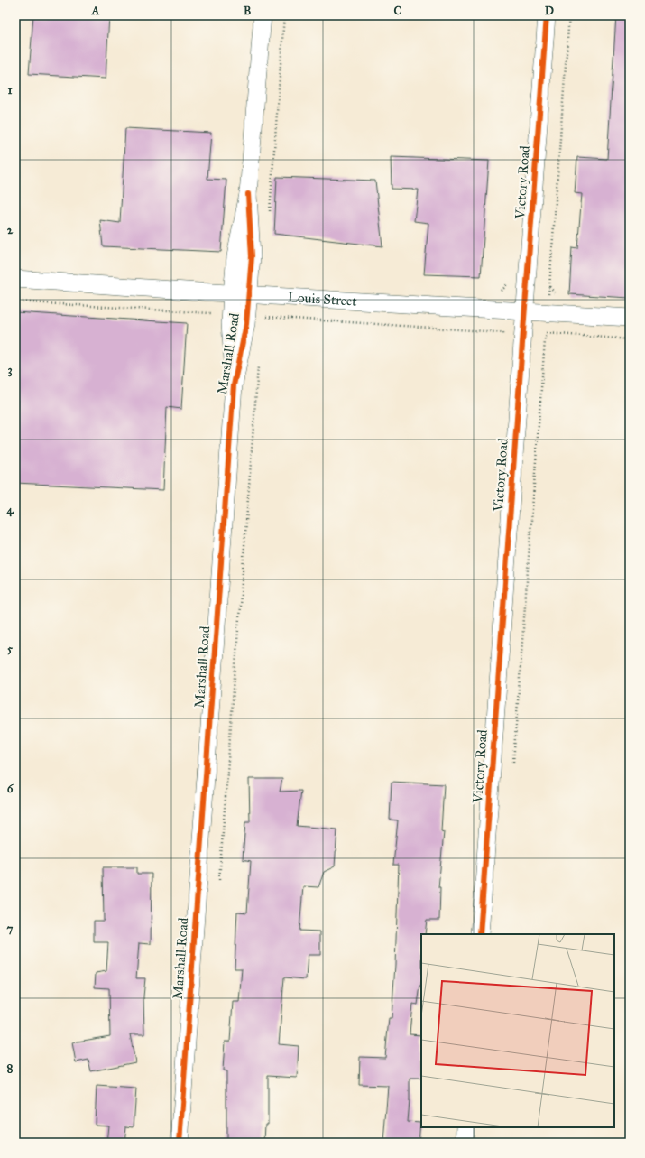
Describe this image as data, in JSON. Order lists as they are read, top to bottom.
{
  "streets": {
    "street": ["Victory Road", "Louis Street", "Marshall Road"]
  },
  "crossings": [
    ["Victory Road", "Louis Street"],
    ["Louis Street", "Marshall Road"]
  ],
  "grid": {
    "columns": [
      "A",
      "B",
      "C",
      "D"
    ],
    "rows": [
      "1",
      "2",
      "3",
      "4",
      "5",
      "6",
      "7",
      "8"
    ]
  }
}
